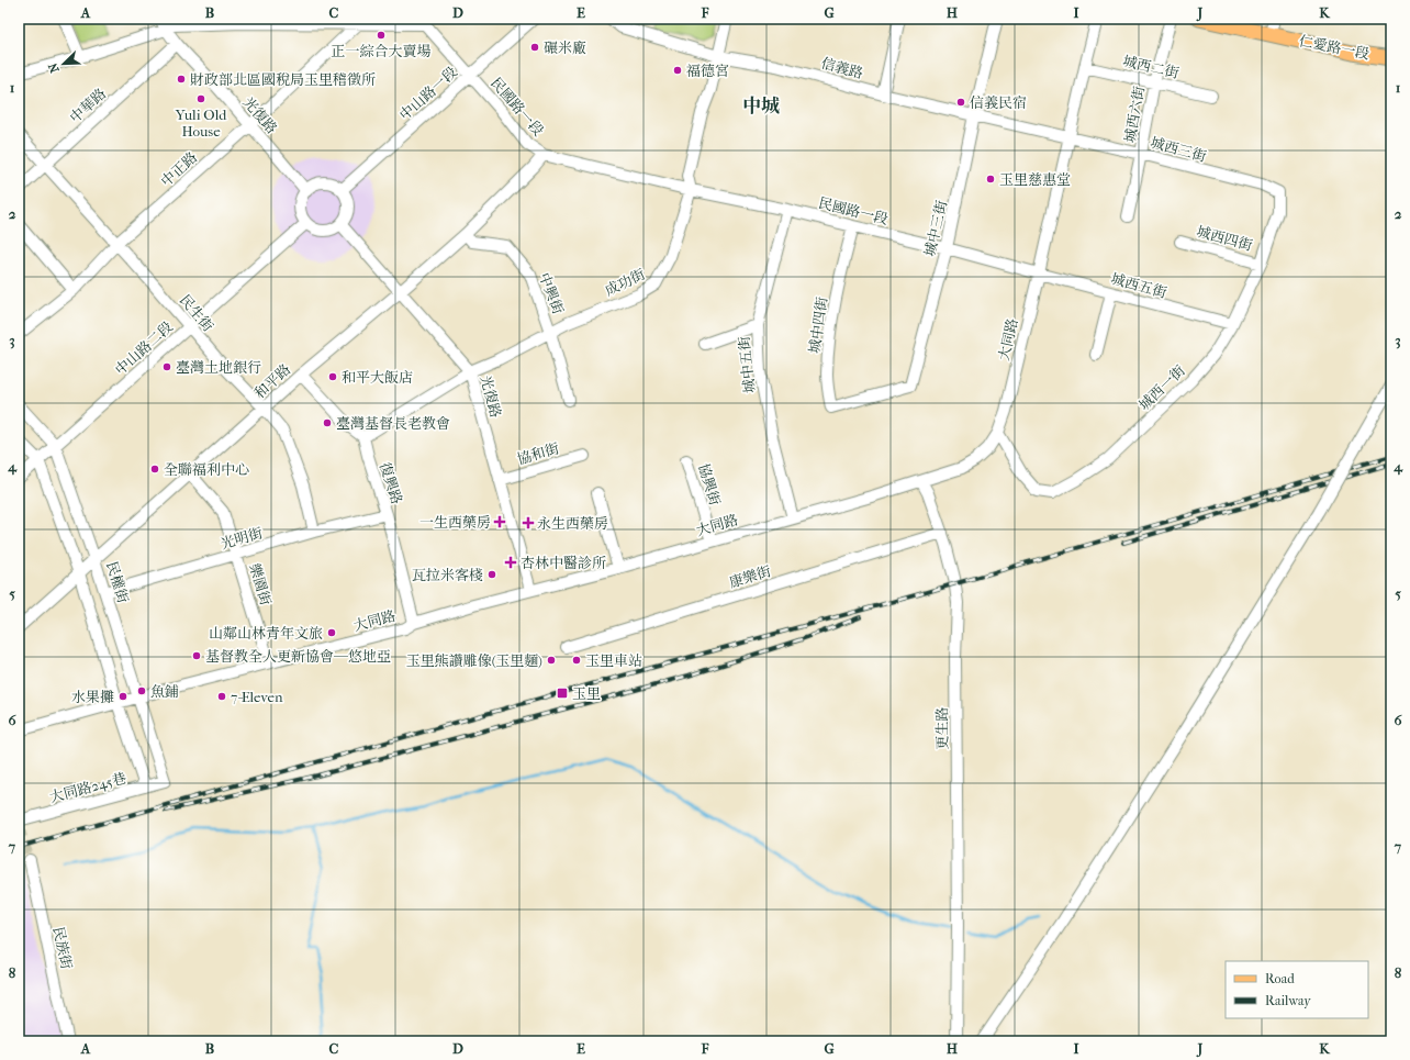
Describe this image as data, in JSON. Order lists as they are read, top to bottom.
{
  "streets": {
    "main road": ["仁愛路一段"],
    "street": [
      "城西二街",
      "信義路",
      "中山路一段",
      "中華路",
      "民國路一段",
      "城西六街",
      "光復路",
      "城西三街",
      "中正路",
      "城中三街",
      "城西四街",
      "成功街",
      "城西五街",
      "中興街",
      "民生街",
      "城中四街",
      "大同路",
      "中山路二段",
      "城中五街",
      "和平路",
      "城西一街",
      "協和街",
      "復興路",
      "協興街",
      "光明街",
      "康樂街",
      "民權街",
      "樂園街",
      "更生路",
      "大同路245巷",
      "民族街"
    ]
  },
  "crossings": [
    ["城西二街", "城西六街"],
    ["城西二街", "大同路"],
    ["信義路", "城西三街"],
    ["信義路", "城中三街"],
    ["信義路", "成功街"],
    ["信義路", "大同路"],
    ["中山路一段", "民國路一段"],
    ["中山路一段", "光復路"],
    ["中山路一段", "中山路二段"],
    ["中華路", "光復路"],
    ["中華路", "民生街"],
    ["民國路一段", "光復路"],
    ["民國路一段", "中正路"],
    ["民國路一段", "城中三街"],
    ["民國路一段", "成功街"],
    ["民國路一段", "城西五街"],
    ["民國路一段", "城中四街"],
    ["民國路一段", "大同路"],
    ["民國路一段", "城中五街"],
    ["民國路一段", "和平路"],
    ["城西六街", "城西三街"],
    ["光復路", "中正路"],
    ["光復路", "成功街"],
    ["光復路", "大同路"],
    ["光復路", "中山路二段"],
    ["光復路", "和平路"],
    ["光復路", "協和街"],
    ["城西三街", "大同路"],
    ["城西三街", "城西一街"],
    ["中正路", "民生街"],
    ["城中三街", "城中四街"],
    ["城西四街", "城西一街"],
    ["成功街", "中興街"],
    ["成功街", "復興路"],
    ["城西五街", "大同路"],
    ["城西五街", "城西一街"],
    ["中興街", "和平路"],
    ["民生街", "中山路二段"],
    ["民生街", "和平路"],
    ["民生街", "光明街"],
    ["大同路", "城中五街"],
    ["大同路", "城西一街"],
    ["大同路", "復興路"],
    ["大同路", "協興街"],
    ["大同路", "民權街"],
    ["大同路", "樂園街"],
    ["大同路", "更生路"],
    ["中山路二段", "民權街"],
    ["和平路", "民權街"],
    ["和平路", "樂園街"],
    ["復興路", "光明街"],
    ["光明街", "民權街"],
    ["光明街", "樂園街"],
    ["康樂街", "更生路"],
    ["民權街", "大同路245巷"]
  ],
  "districts": ["中城"],
  "places": {
    "other": [
      "正一綜合大賣場",
      "碾米廠",
      "福德宮",
      "財政部北區國稅局玉里稽徵所",
      "Yuli Old House",
      "信義民宿",
      "玉里慈惠堂",
      "臺灣土地銀行",
      "和平大飯店",
      "臺灣基督長老教會",
      "全聯福利中心",
      "瓦拉米客棧",
      "山鄰山林青年文旅",
      "基督教全人更新協會─悠地亞",
      "玉里熊讚雕像(玉里麵)",
      "玉里車站",
      "魚鋪",
      "水果攤",
      "7-Eleven"
    ],
    "health": ["一生西藥房", "永生西藥房", "杏林中醫診所"],
    "transit": ["玉里"]
  },
  "legend": ["Road", "Railway"],
  "north": "bottom left",
  "grid": {
    "columns": [
      "A",
      "B",
      "C",
      "D",
      "E",
      "F",
      "G",
      "H",
      "I",
      "J",
      "K"
    ],
    "rows": [
      "1",
      "2",
      "3",
      "4",
      "5",
      "6",
      "7",
      "8"
    ]
  }
}
